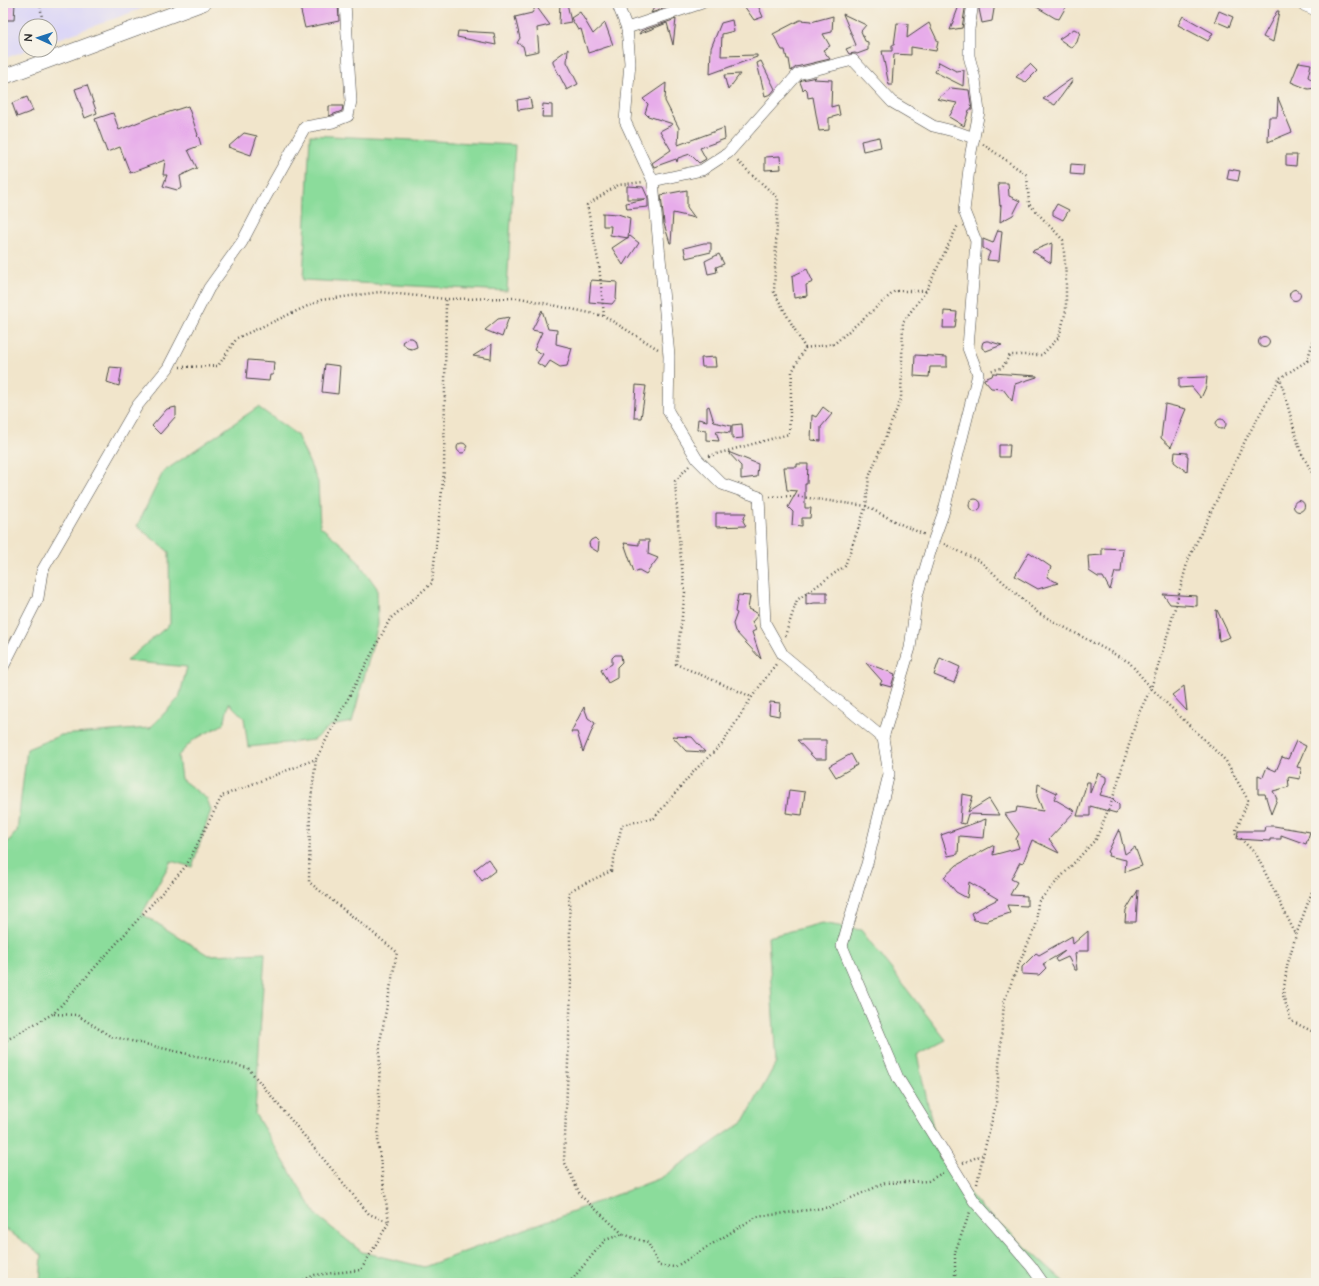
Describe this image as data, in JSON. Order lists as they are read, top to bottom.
{
  "north": "left"
}
